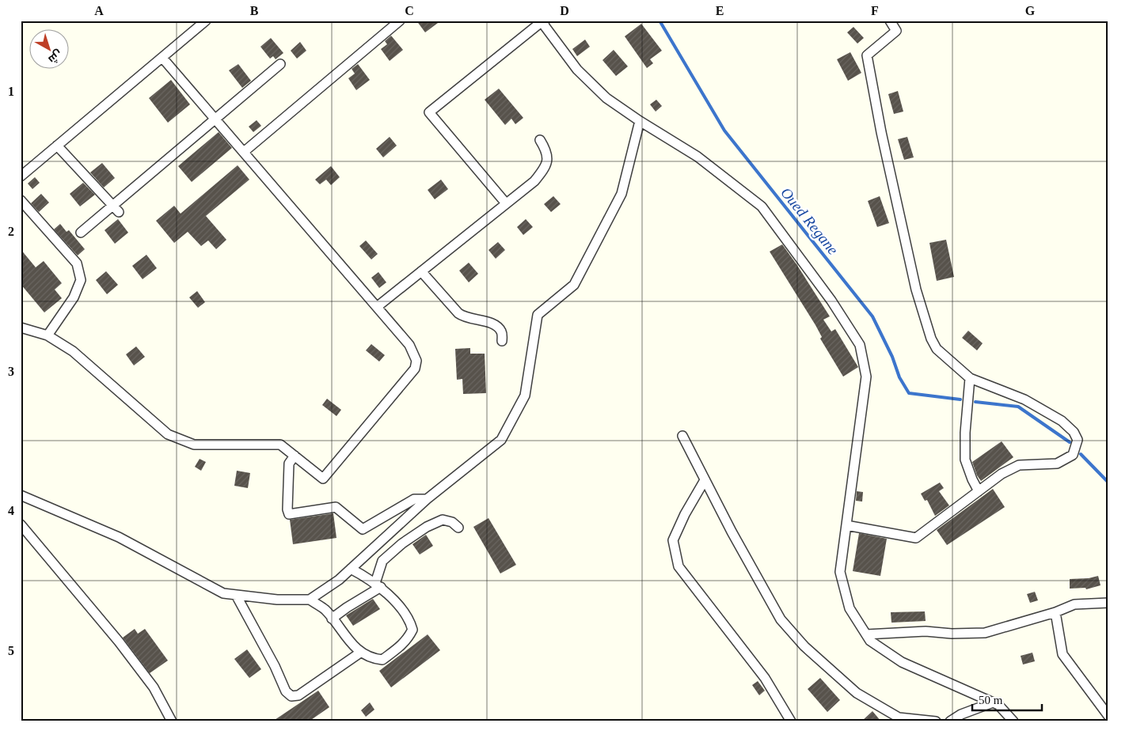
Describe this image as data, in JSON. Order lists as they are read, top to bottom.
{
  "water": ["Oued Regane"],
  "scale_bar": "50 m",
  "north": "bottom right",
  "grid": {
    "columns": [
      "A",
      "B",
      "C",
      "D",
      "E",
      "F",
      "G"
    ],
    "rows": [
      "1",
      "2",
      "3",
      "4",
      "5"
    ]
  }
}
